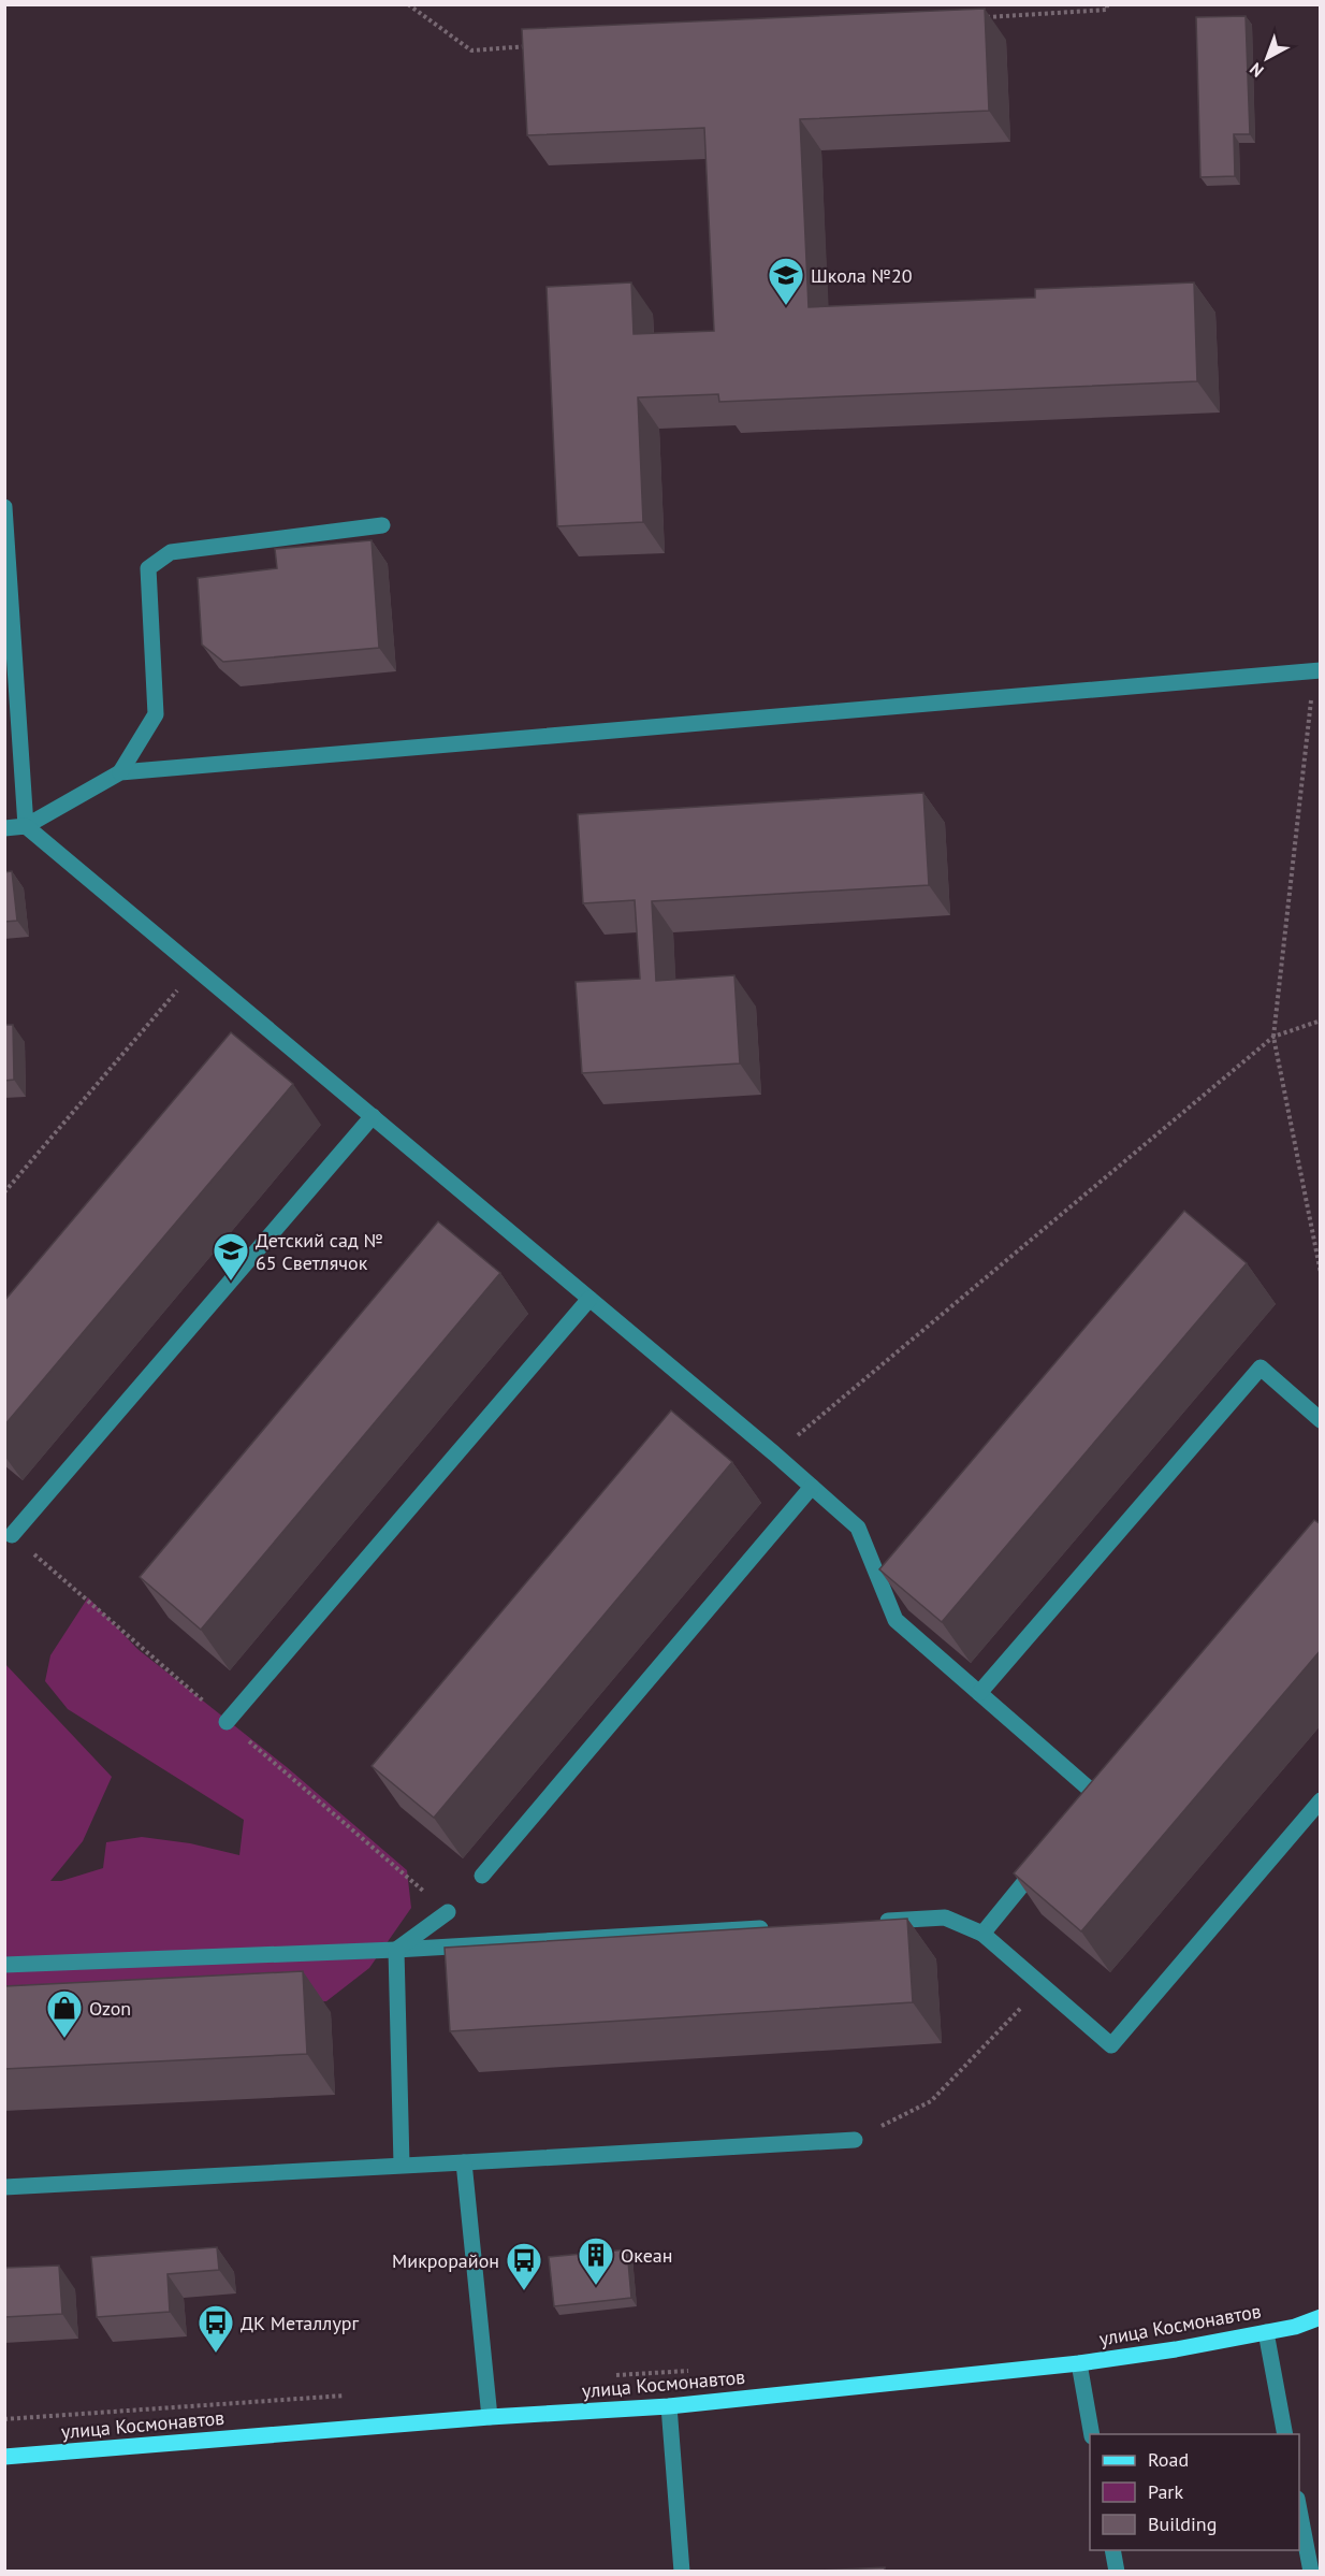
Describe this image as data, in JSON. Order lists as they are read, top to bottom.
{
  "streets": {
    "main road": ["улица Космонавтов"]
  },
  "places": {
    "school or university": ["Школа №20", "Детский сад № 65 Светлячок"],
    "shop": ["Ozon"],
    "building": ["Океан"],
    "bus stop": ["Микрорайон", "ДК Металлург"]
  },
  "legend": ["Road", "Park", "Building"],
  "north": "bottom left"
}
